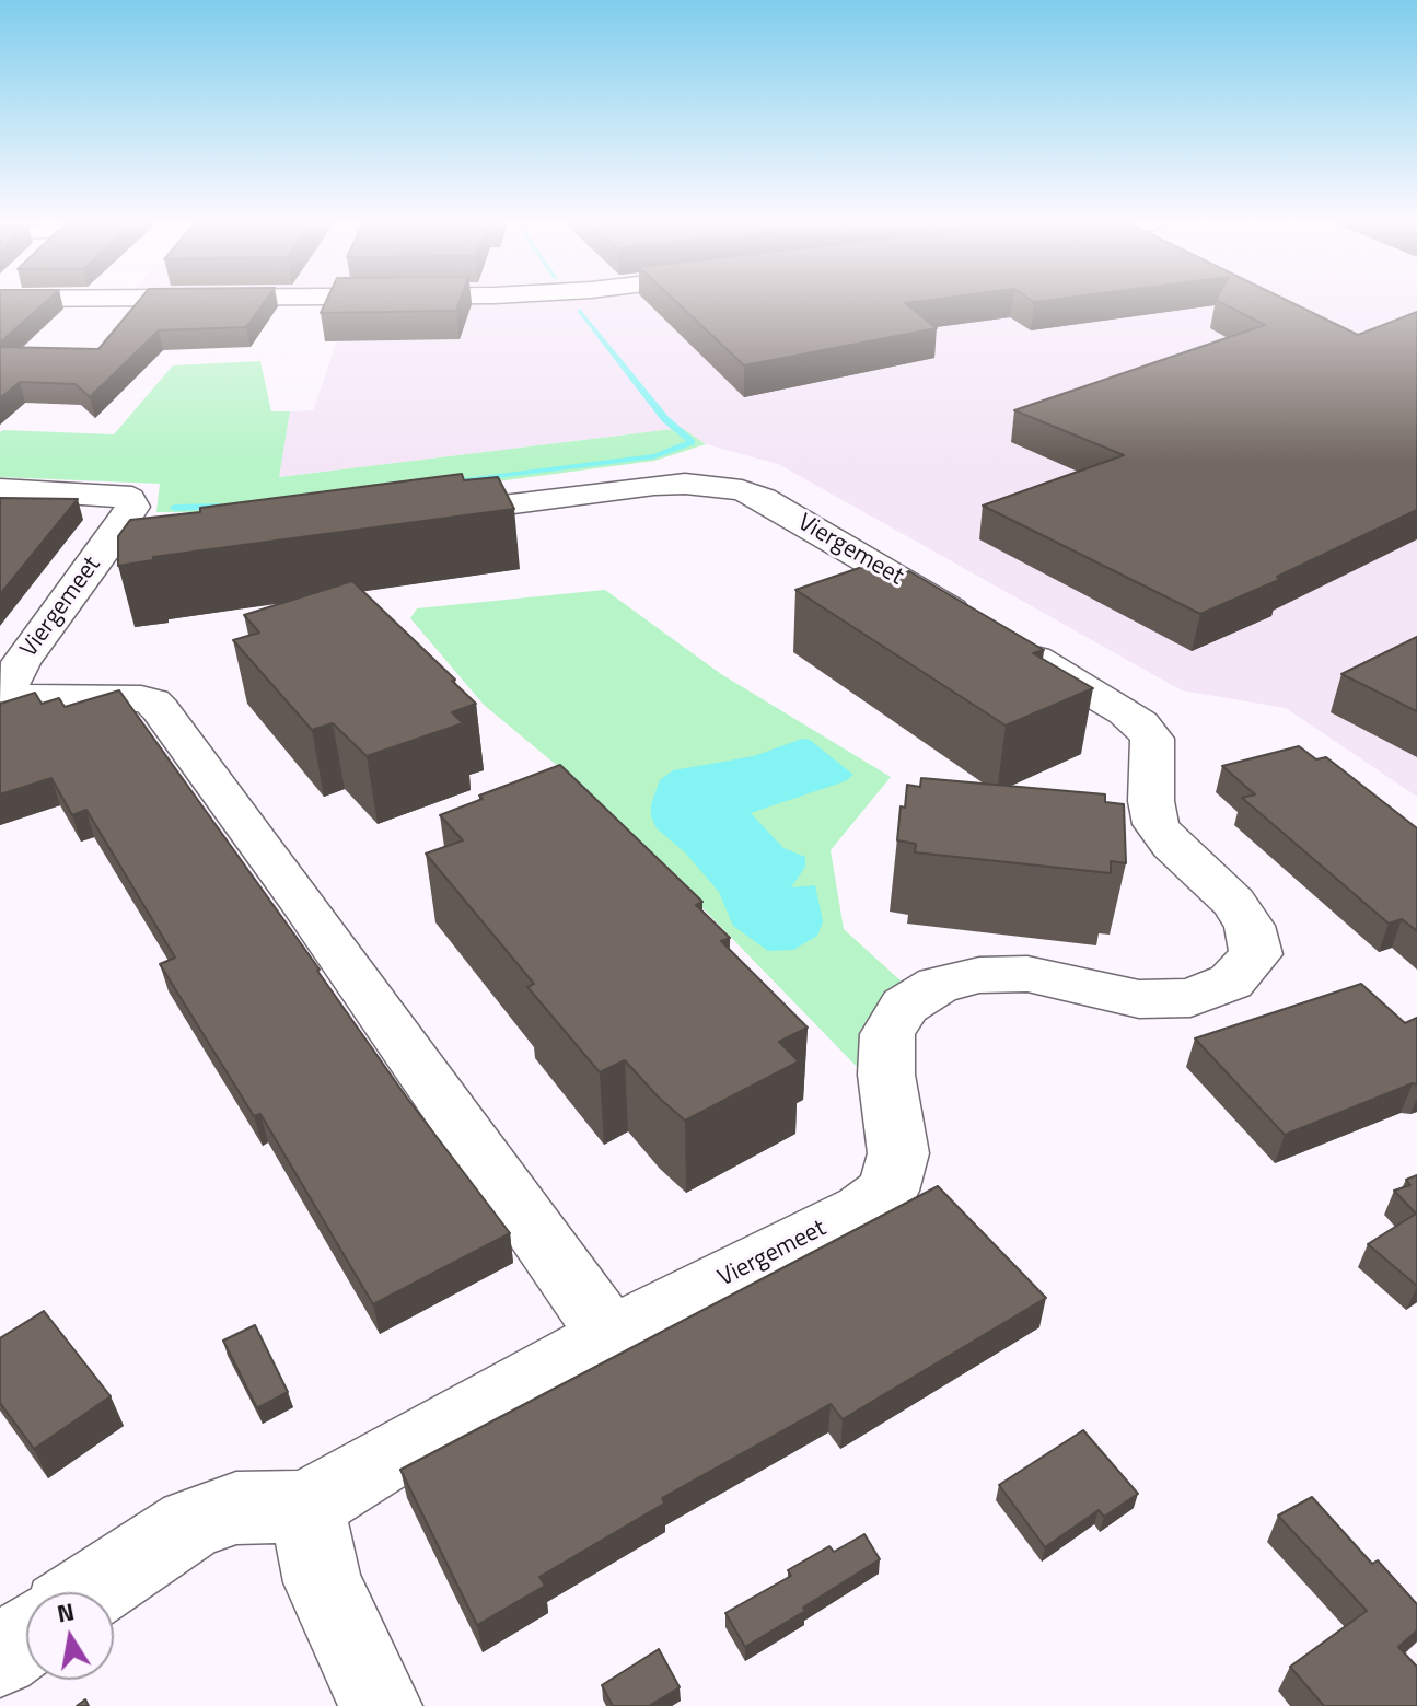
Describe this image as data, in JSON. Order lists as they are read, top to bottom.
{
  "streets": {
    "street": ["Viergemeet"]
  },
  "north": "top"
}
